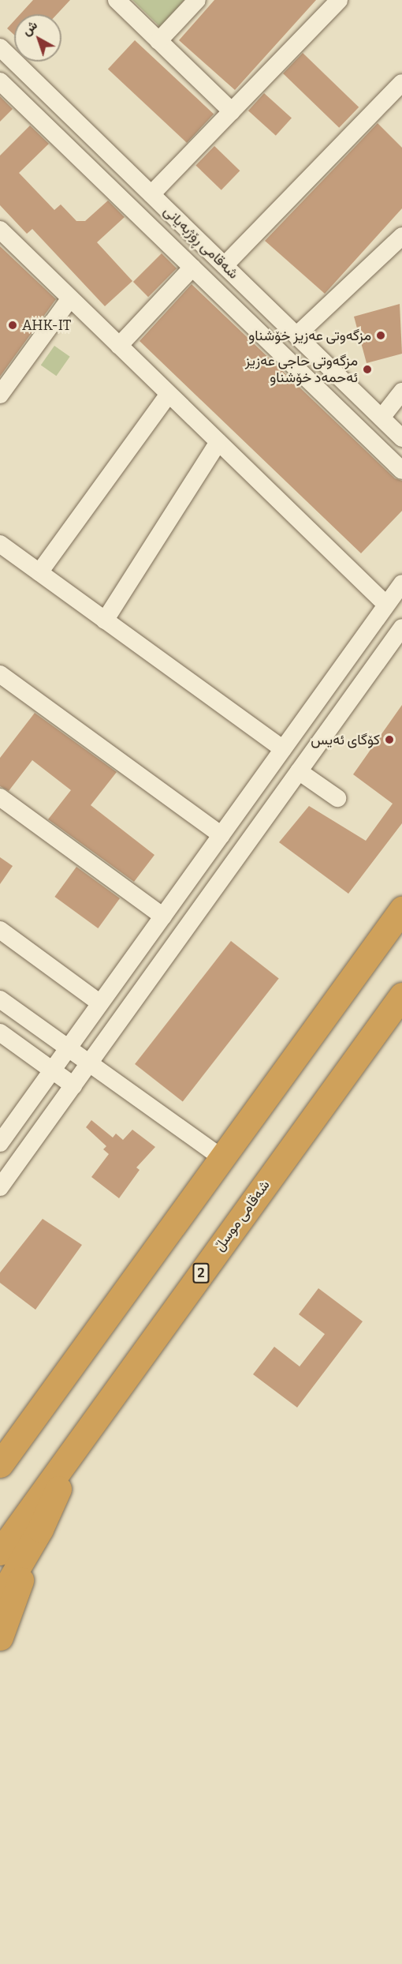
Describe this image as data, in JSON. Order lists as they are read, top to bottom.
{
  "streets": {
    "highway": ["شەقامی موسڵ", "2"],
    "street": ["شەقامی ڕۆژبەیانی"]
  },
  "places": [
    "AHK-IT",
    "مزگەوتی عەزیز خۆشناو",
    "مزگەوتی حاجی عەزیز ئەحمەد خۆشناو",
    "کۆگای ئەیس"
  ],
  "north": "top left"
}
